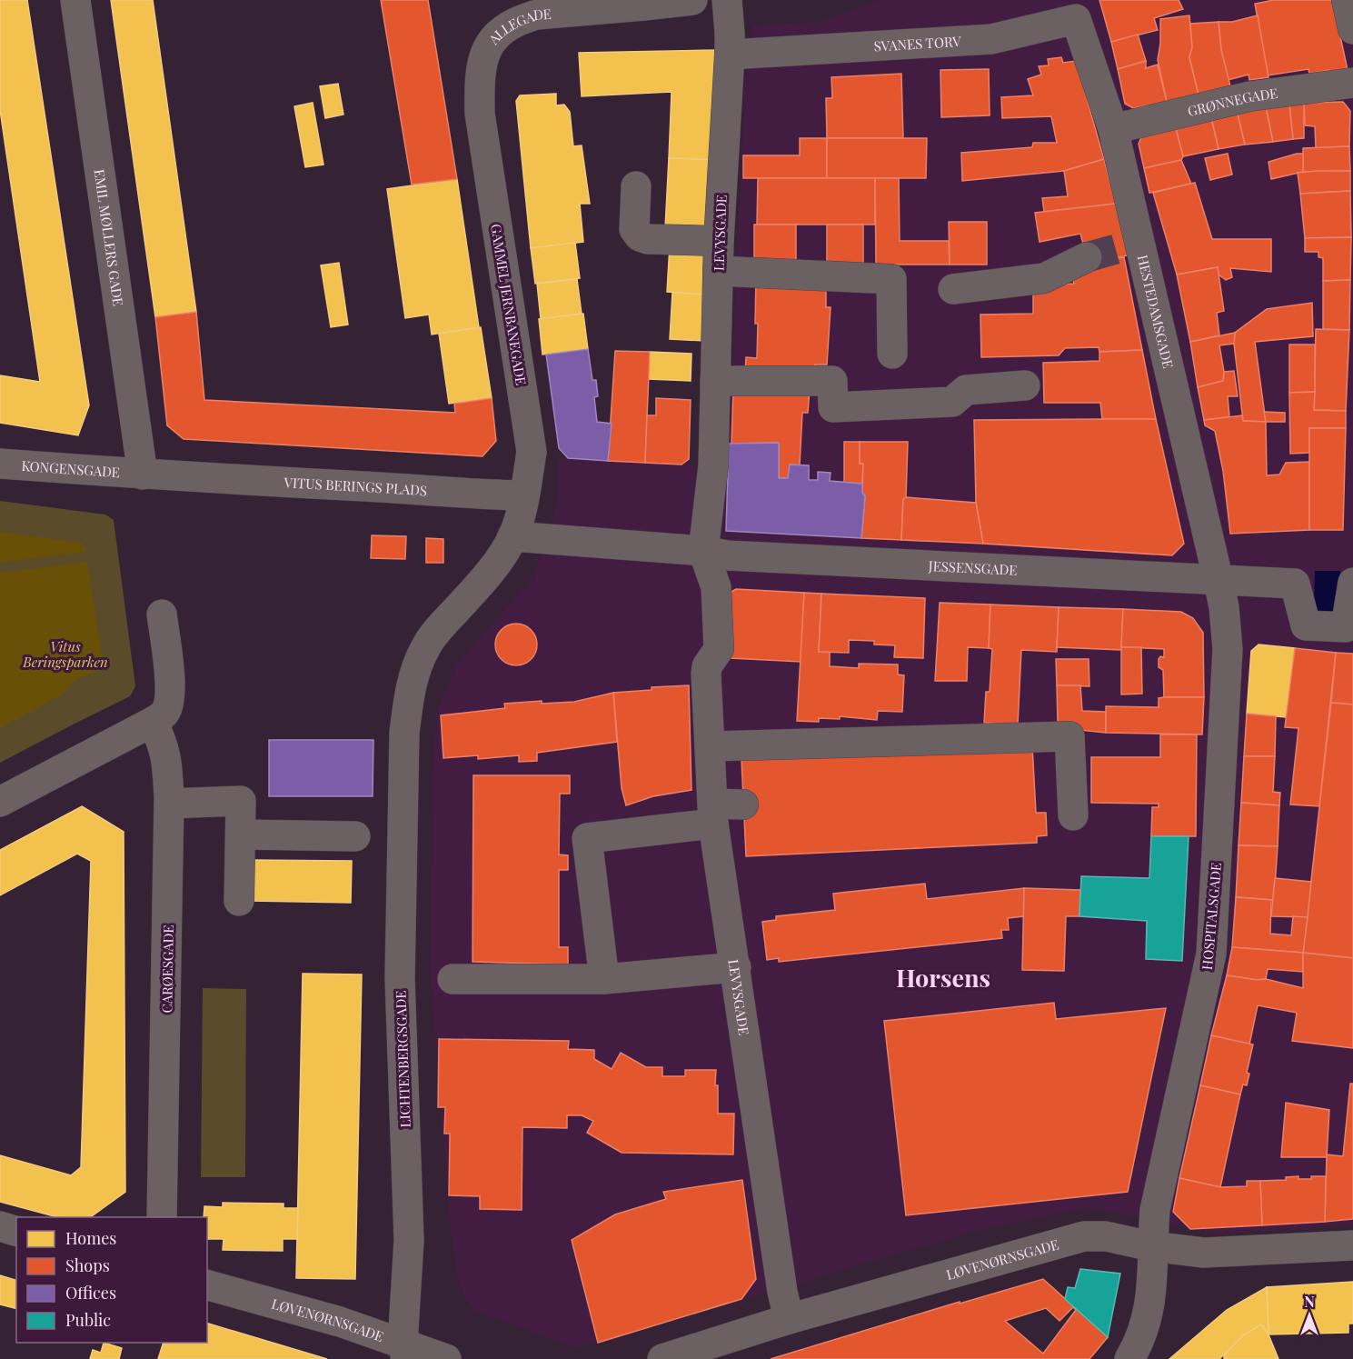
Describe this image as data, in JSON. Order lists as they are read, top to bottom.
{
  "streets": {
    "street": [
      "ALLEGADE",
      "SVANES TORV",
      "GRØNNEGADE",
      "LEVYSGADE",
      "EMIL MØLLERS GADE",
      "GAMMEL JERNBANEGADE",
      "HESTEDAMSGADE",
      "KONGENSGADE",
      "VITUS BERINGS PLADS",
      "JESSENSGADE",
      "HOSPITALSGADE",
      "CARØESGADE",
      "LICHTENBERGSGADE",
      "LØVENØRNSGADE"
    ]
  },
  "crossings": [
    ["ALLEGADE", "GAMMEL JERNBANEGADE"],
    ["SVANES TORV", "LEVYSGADE"],
    ["SVANES TORV", "HESTEDAMSGADE"],
    ["GRØNNEGADE", "HESTEDAMSGADE"],
    ["LEVYSGADE", "JESSENSGADE"],
    ["LEVYSGADE", "LØVENØRNSGADE"],
    ["EMIL MØLLERS GADE", "KONGENSGADE"],
    ["EMIL MØLLERS GADE", "VITUS BERINGS PLADS"],
    ["GAMMEL JERNBANEGADE", "VITUS BERINGS PLADS"],
    ["HESTEDAMSGADE", "JESSENSGADE"],
    ["HESTEDAMSGADE", "HOSPITALSGADE"],
    ["KONGENSGADE", "VITUS BERINGS PLADS"],
    ["JESSENSGADE", "HOSPITALSGADE"],
    ["HOSPITALSGADE", "LØVENØRNSGADE"],
    ["LICHTENBERGSGADE", "LØVENØRNSGADE"]
  ],
  "districts": ["Horsens"],
  "parks": ["Vitus Beringsparken"],
  "legend": [
    "Homes",
    "Shops",
    "Offices",
    "Public"
  ],
  "north": "top"
}
